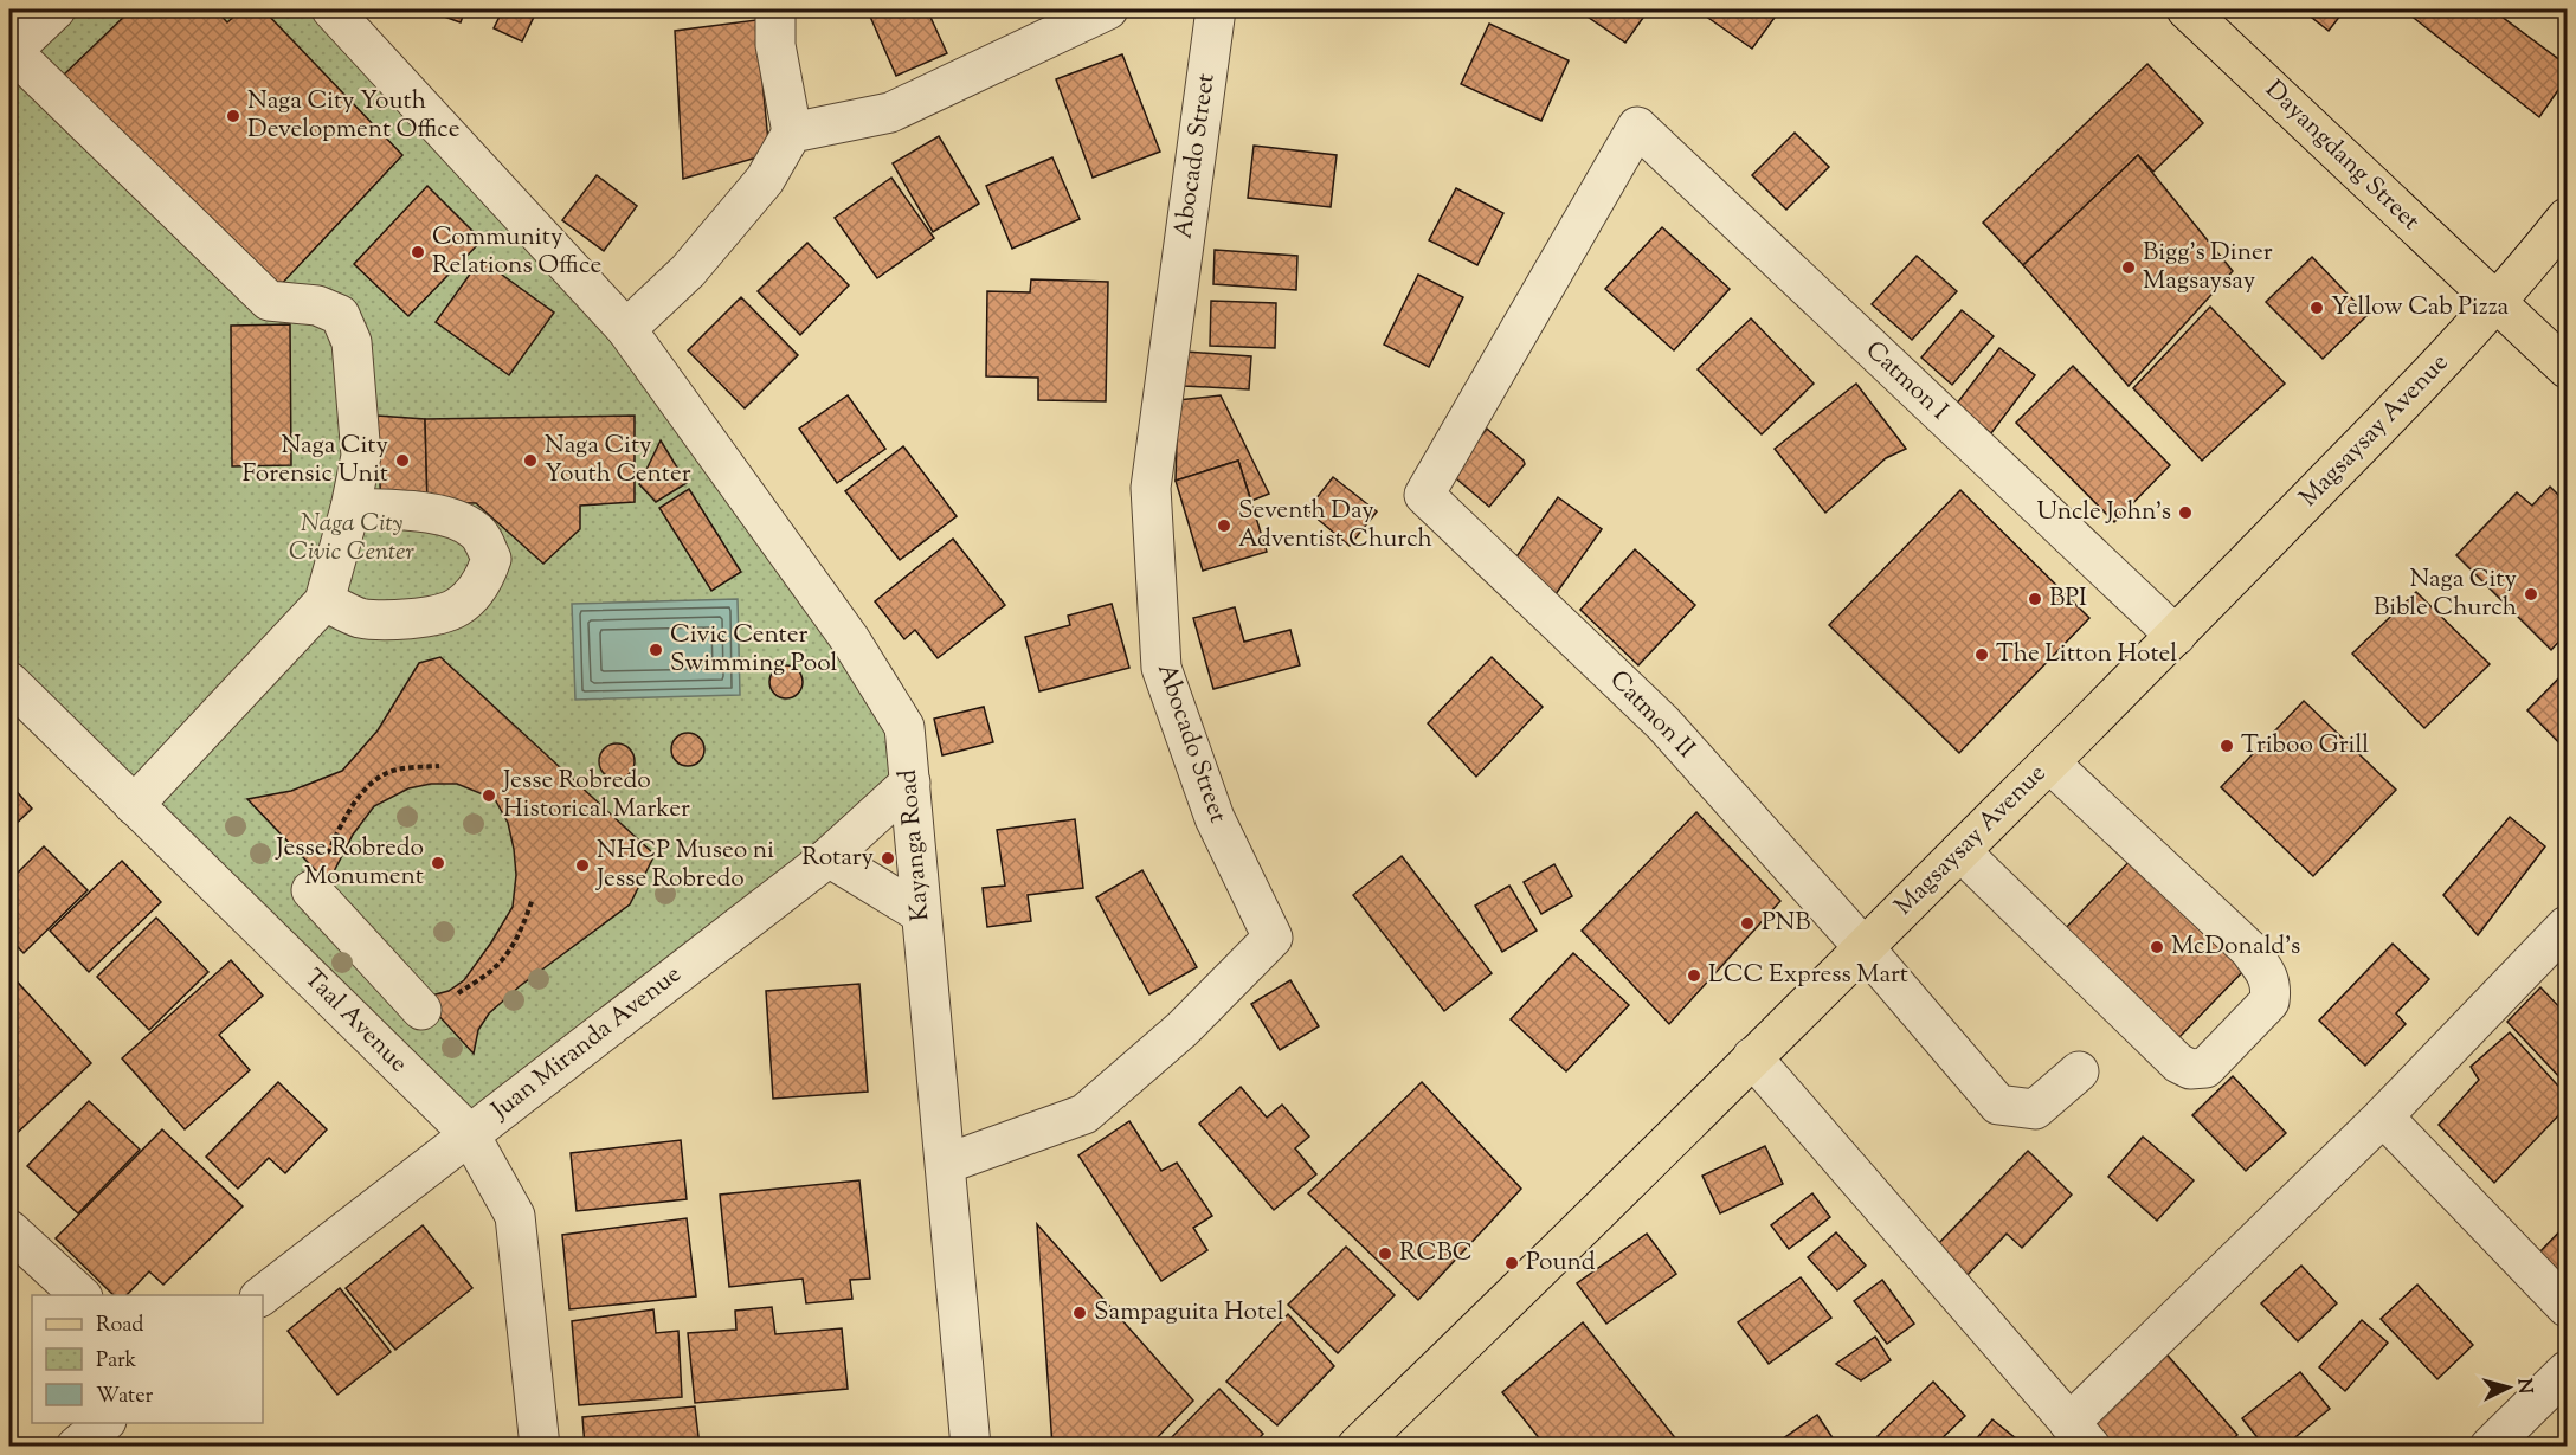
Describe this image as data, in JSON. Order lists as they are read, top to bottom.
{
  "streets": {
    "main road": ["Dayangdang Street", "Magsaysay Avenue"],
    "street": [
      "Abocado Street",
      "Catmon I",
      "Catmon II",
      "Kayanga Road",
      "Taal Avenue",
      "Juan Miranda Avenue"
    ]
  },
  "crossings": [
    ["Abocado Street", "Kayanga Road"],
    ["Dayangdang Street", "Magsaysay Avenue"],
    ["Catmon I", "Magsaysay Avenue"],
    ["Catmon I", "Catmon II"],
    ["Magsaysay Avenue", "Catmon II"],
    ["Kayanga Road", "Juan Miranda Avenue"],
    ["Taal Avenue", "Juan Miranda Avenue"]
  ],
  "parks": ["Naga City Civic Center"],
  "places": [
    "Naga City Youth Development Office",
    "Community Relations Office",
    "Bigg's Diner Magsaysay",
    "Yellow Cab Pizza",
    "Naga City Forensic Unit",
    "Naga City Youth Center",
    "Uncle John's",
    "Seventh Day Adventist Church",
    "Naga City Bible Church",
    "BPI",
    "Civic Center Swimming Pool",
    "The Litton Hotel",
    "Triboo Grill",
    "Jesse Robredo Historical Marker",
    "Rotary",
    "Jesse Robredo Monument",
    "NHCP Museo ni Jesse Robredo",
    "PNB",
    "McDonald's",
    "LCC Express Mart",
    "RCBC",
    "Pound",
    "Sampaguita Hotel"
  ],
  "legend": ["Road", "Park", "Water"],
  "north": "right"
}
